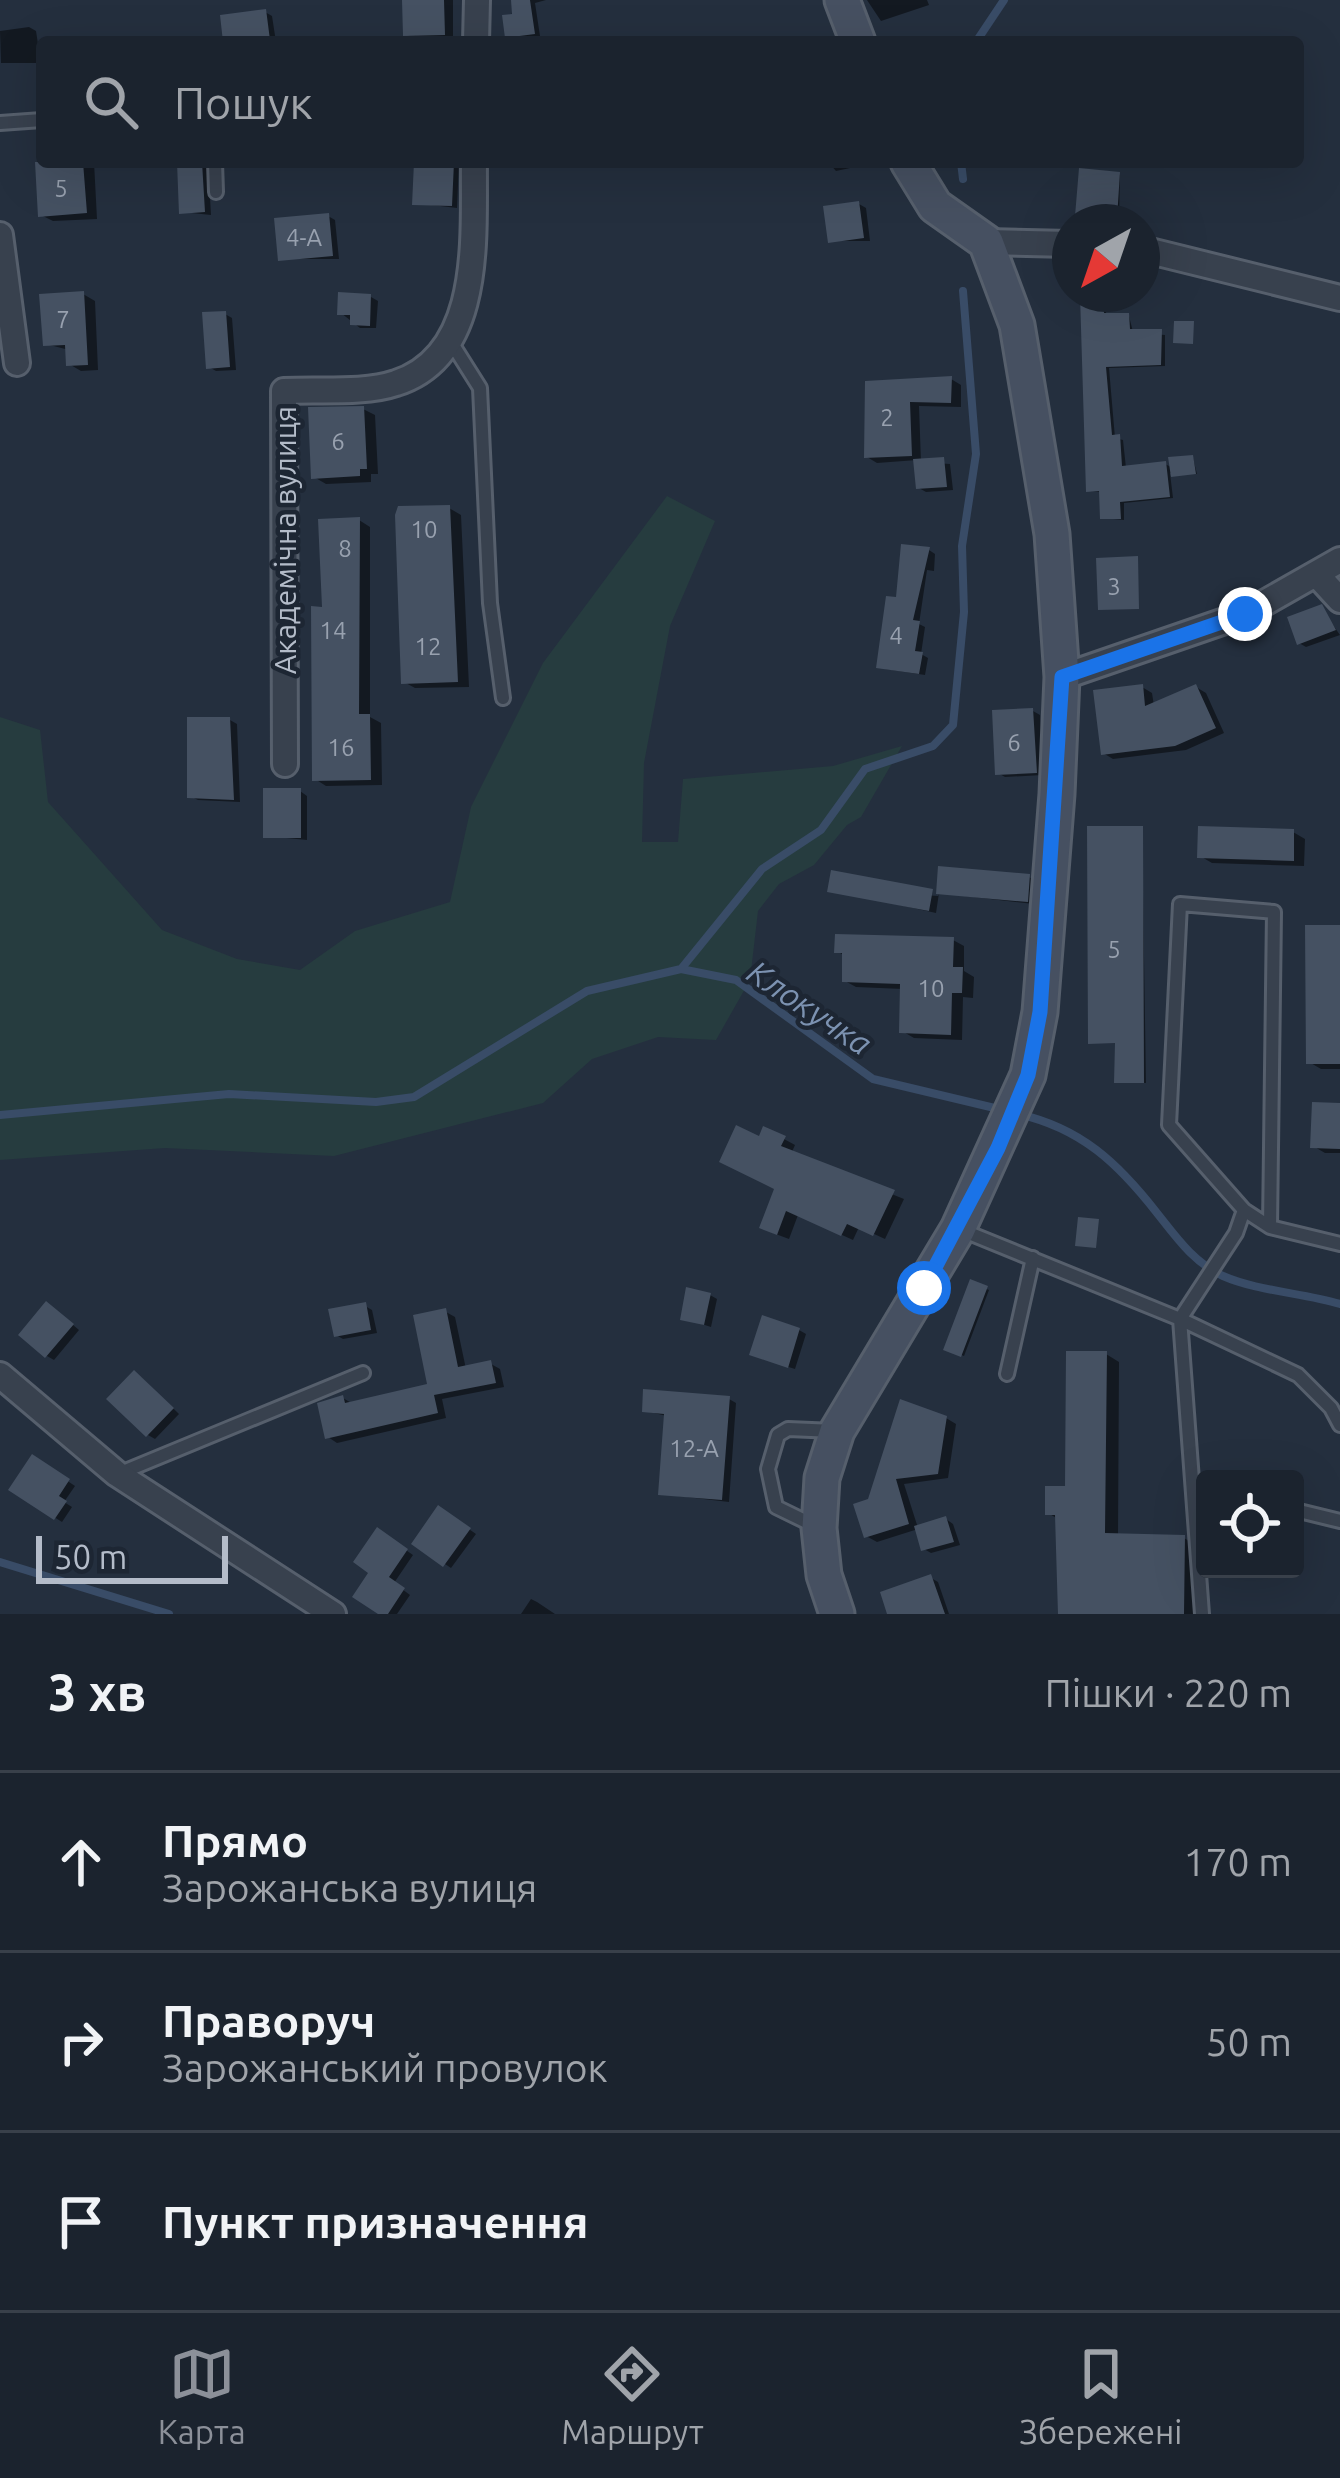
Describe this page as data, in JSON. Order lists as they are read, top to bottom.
{
  "streets": {
    "street": ["Академічна вулиця"]
  },
  "water": ["Клокучка"],
  "house_numbers": [
    "5",
    "4-А",
    "7",
    "2",
    "6",
    "10",
    "8",
    "3",
    "14",
    "4",
    "12",
    "6",
    "16",
    "5",
    "10",
    "12-А"
  ],
  "scale_bar": "50 m",
  "north": "bottom left",
  "page": {
    "search": "Пошук",
    "scale": "50 m",
    "heading": ["3 хв", "Пішки · 220 m"],
    "list": [
      ["Прямо", "Зарожанська вулиця", "170 m"],
      ["Праворуч", "Зарожанський провулок", "50 m"],
      "Пункт призначення"
    ],
    "nav": ["Карта", "Маршрут", "Збережені"]
  }
}
